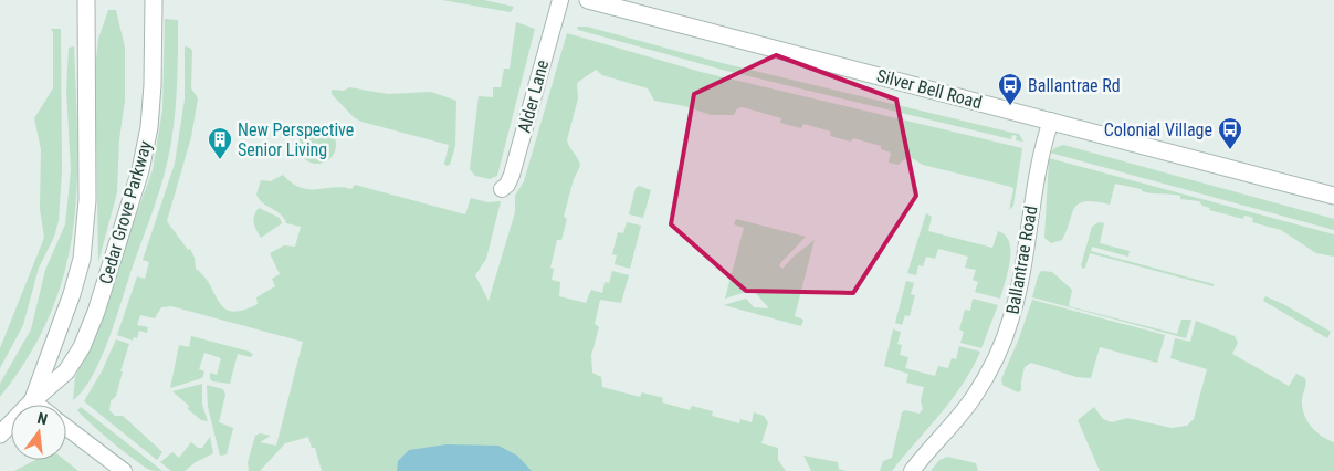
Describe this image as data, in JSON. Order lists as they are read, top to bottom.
{
  "streets": {
    "street": [
      "Silver Bell Road",
      "Alder Lane",
      "Cedar Grove Parkway",
      "Ballantrae Road"
    ]
  },
  "crossings": [
    ["Silver Bell Road", "Ballantrae Road"]
  ],
  "places": {
    "bus stop": ["Ballantrae Rd", "Colonial Village"],
    "building": ["New Perspective Senior Living"]
  },
  "north": "top"
}
